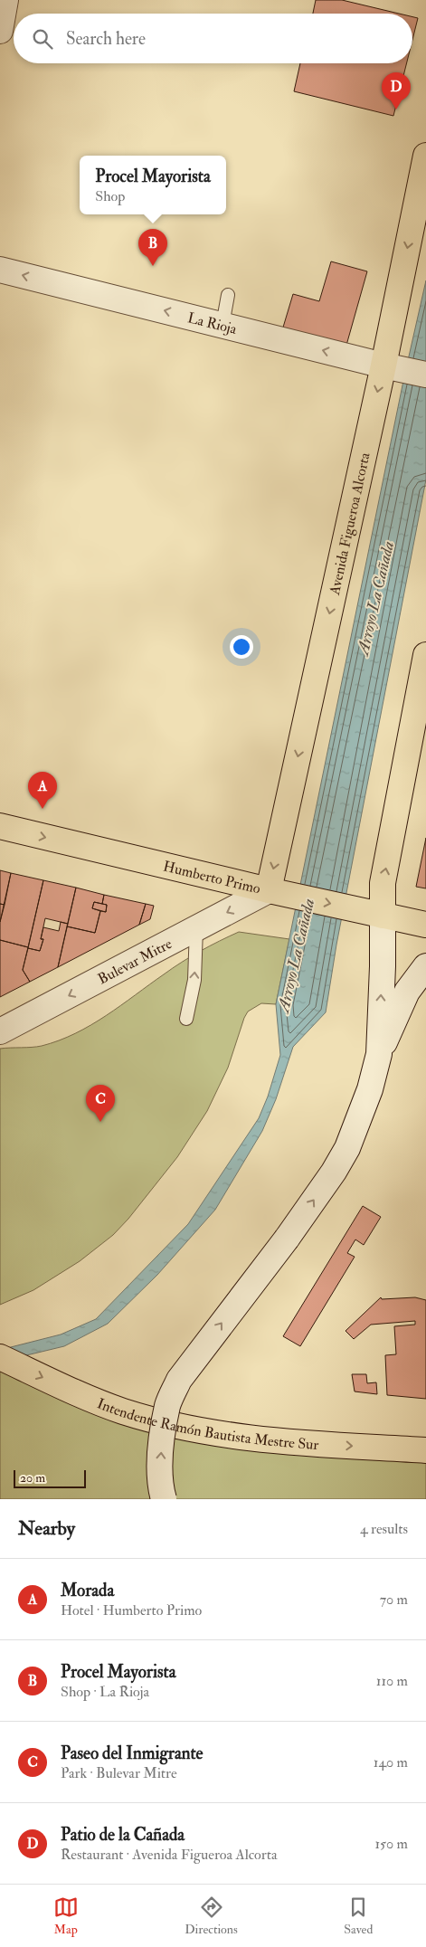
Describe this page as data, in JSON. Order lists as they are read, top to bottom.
{
  "streets": {
    "main road": ["Avenida Figueroa Alcorta", "Humberto Primo", "Intendente Ramón Bautista Mestre Sur"],
    "street": ["La Rioja", "Bulevar Mitre"]
  },
  "crossings": [
    ["La Rioja", "Avenida Figueroa Alcorta"],
    ["Avenida Figueroa Alcorta", "Humberto Primo"],
    ["Avenida Figueroa Alcorta", "Bulevar Mitre"],
    ["Humberto Primo", "Bulevar Mitre"]
  ],
  "one_way": [
    "La Rioja",
    "Humberto Primo",
    "Bulevar Mitre",
    "Intendente Ramón Bautista Mestre Sur"
  ],
  "water": ["Arroyo La Cañada"],
  "scale_bar": "20 m",
  "page": {
    "search": "Search here",
    "pins": [
      "D",
      "B",
      "A",
      "C"
    ],
    "popup": ["Procel Mayorista", "Shop"],
    "scale": "20 m",
    "heading": ["Nearby", "4 results"],
    "list": [
      {
        "mark": "A",
        "name": "Morada",
        "note": "Hotel · Humberto Primo",
        "value": "70 m"
      },
      {
        "mark": "B",
        "name": "Procel Mayorista",
        "note": "Shop · La Rioja",
        "value": "110 m"
      },
      {
        "mark": "C",
        "name": "Paseo del Inmigrante",
        "note": "Park · Bulevar Mitre",
        "value": "140 m"
      },
      {
        "mark": "D",
        "name": "Patio de la Cañada",
        "note": "Restaurant · Avenida Figueroa Alcorta",
        "value": "150 m"
      }
    ],
    "nav": ["Map", "Directions", "Saved"]
  }
}
